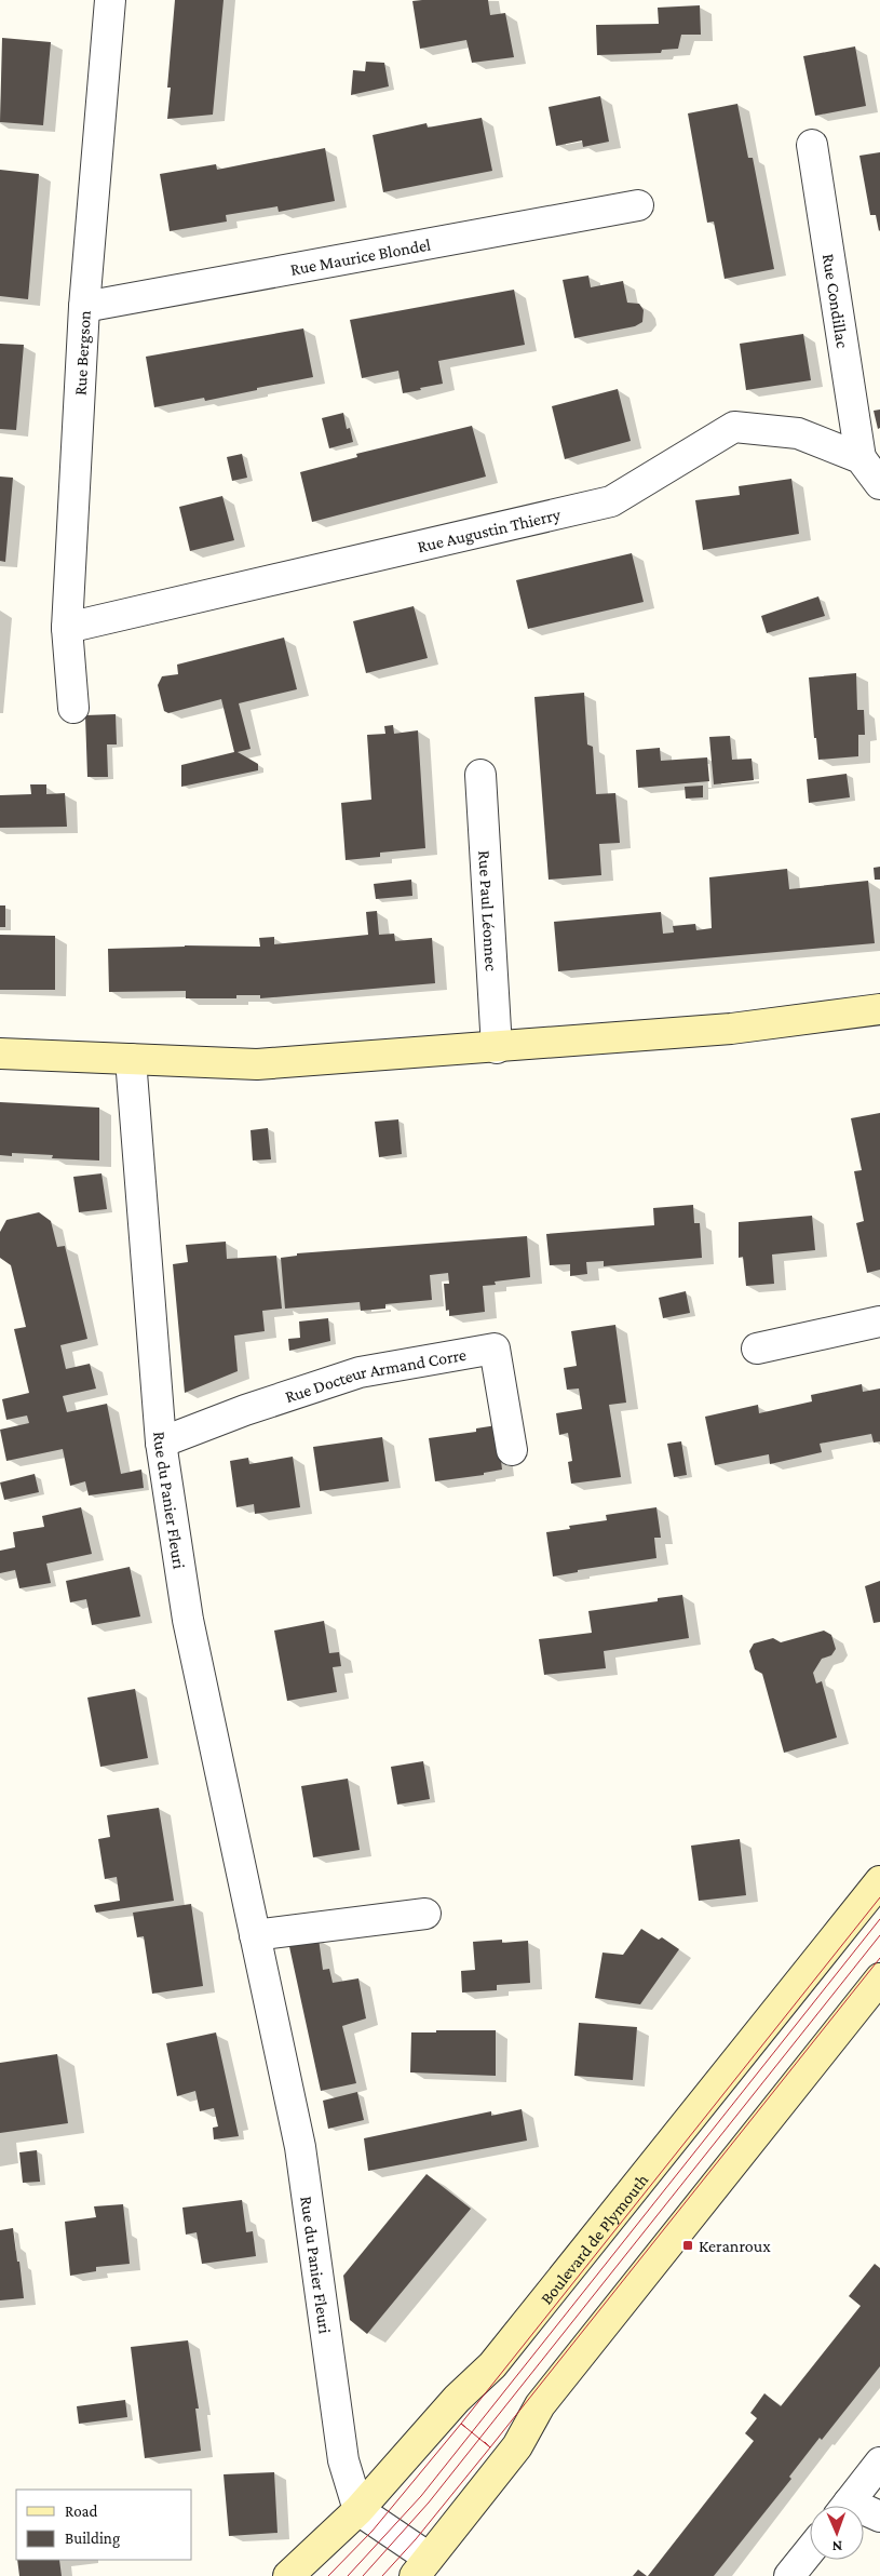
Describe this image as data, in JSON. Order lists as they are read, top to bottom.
{
  "streets": {
    "main road": ["Boulevard de Plymouth"],
    "street": [
      "Rue Maurice Blondel",
      "Rue Condillac",
      "Rue Bergson",
      "Rue Augustin Thierry",
      "Rue Paul Léonnec",
      "Rue Docteur Armand Corre",
      "Rue du Panier Fleuri"
    ]
  },
  "crossings": [
    ["Rue Maurice Blondel", "Rue Bergson"],
    ["Rue Condillac", "Rue Augustin Thierry"],
    ["Rue Bergson", "Rue Augustin Thierry"],
    ["Rue Docteur Armand Corre", "Rue du Panier Fleuri"],
    ["Rue du Panier Fleuri", "Boulevard de Plymouth"]
  ],
  "places": {
    "transit": ["Keranroux"]
  },
  "legend": ["Road", "Building"],
  "north": "bottom"
}
